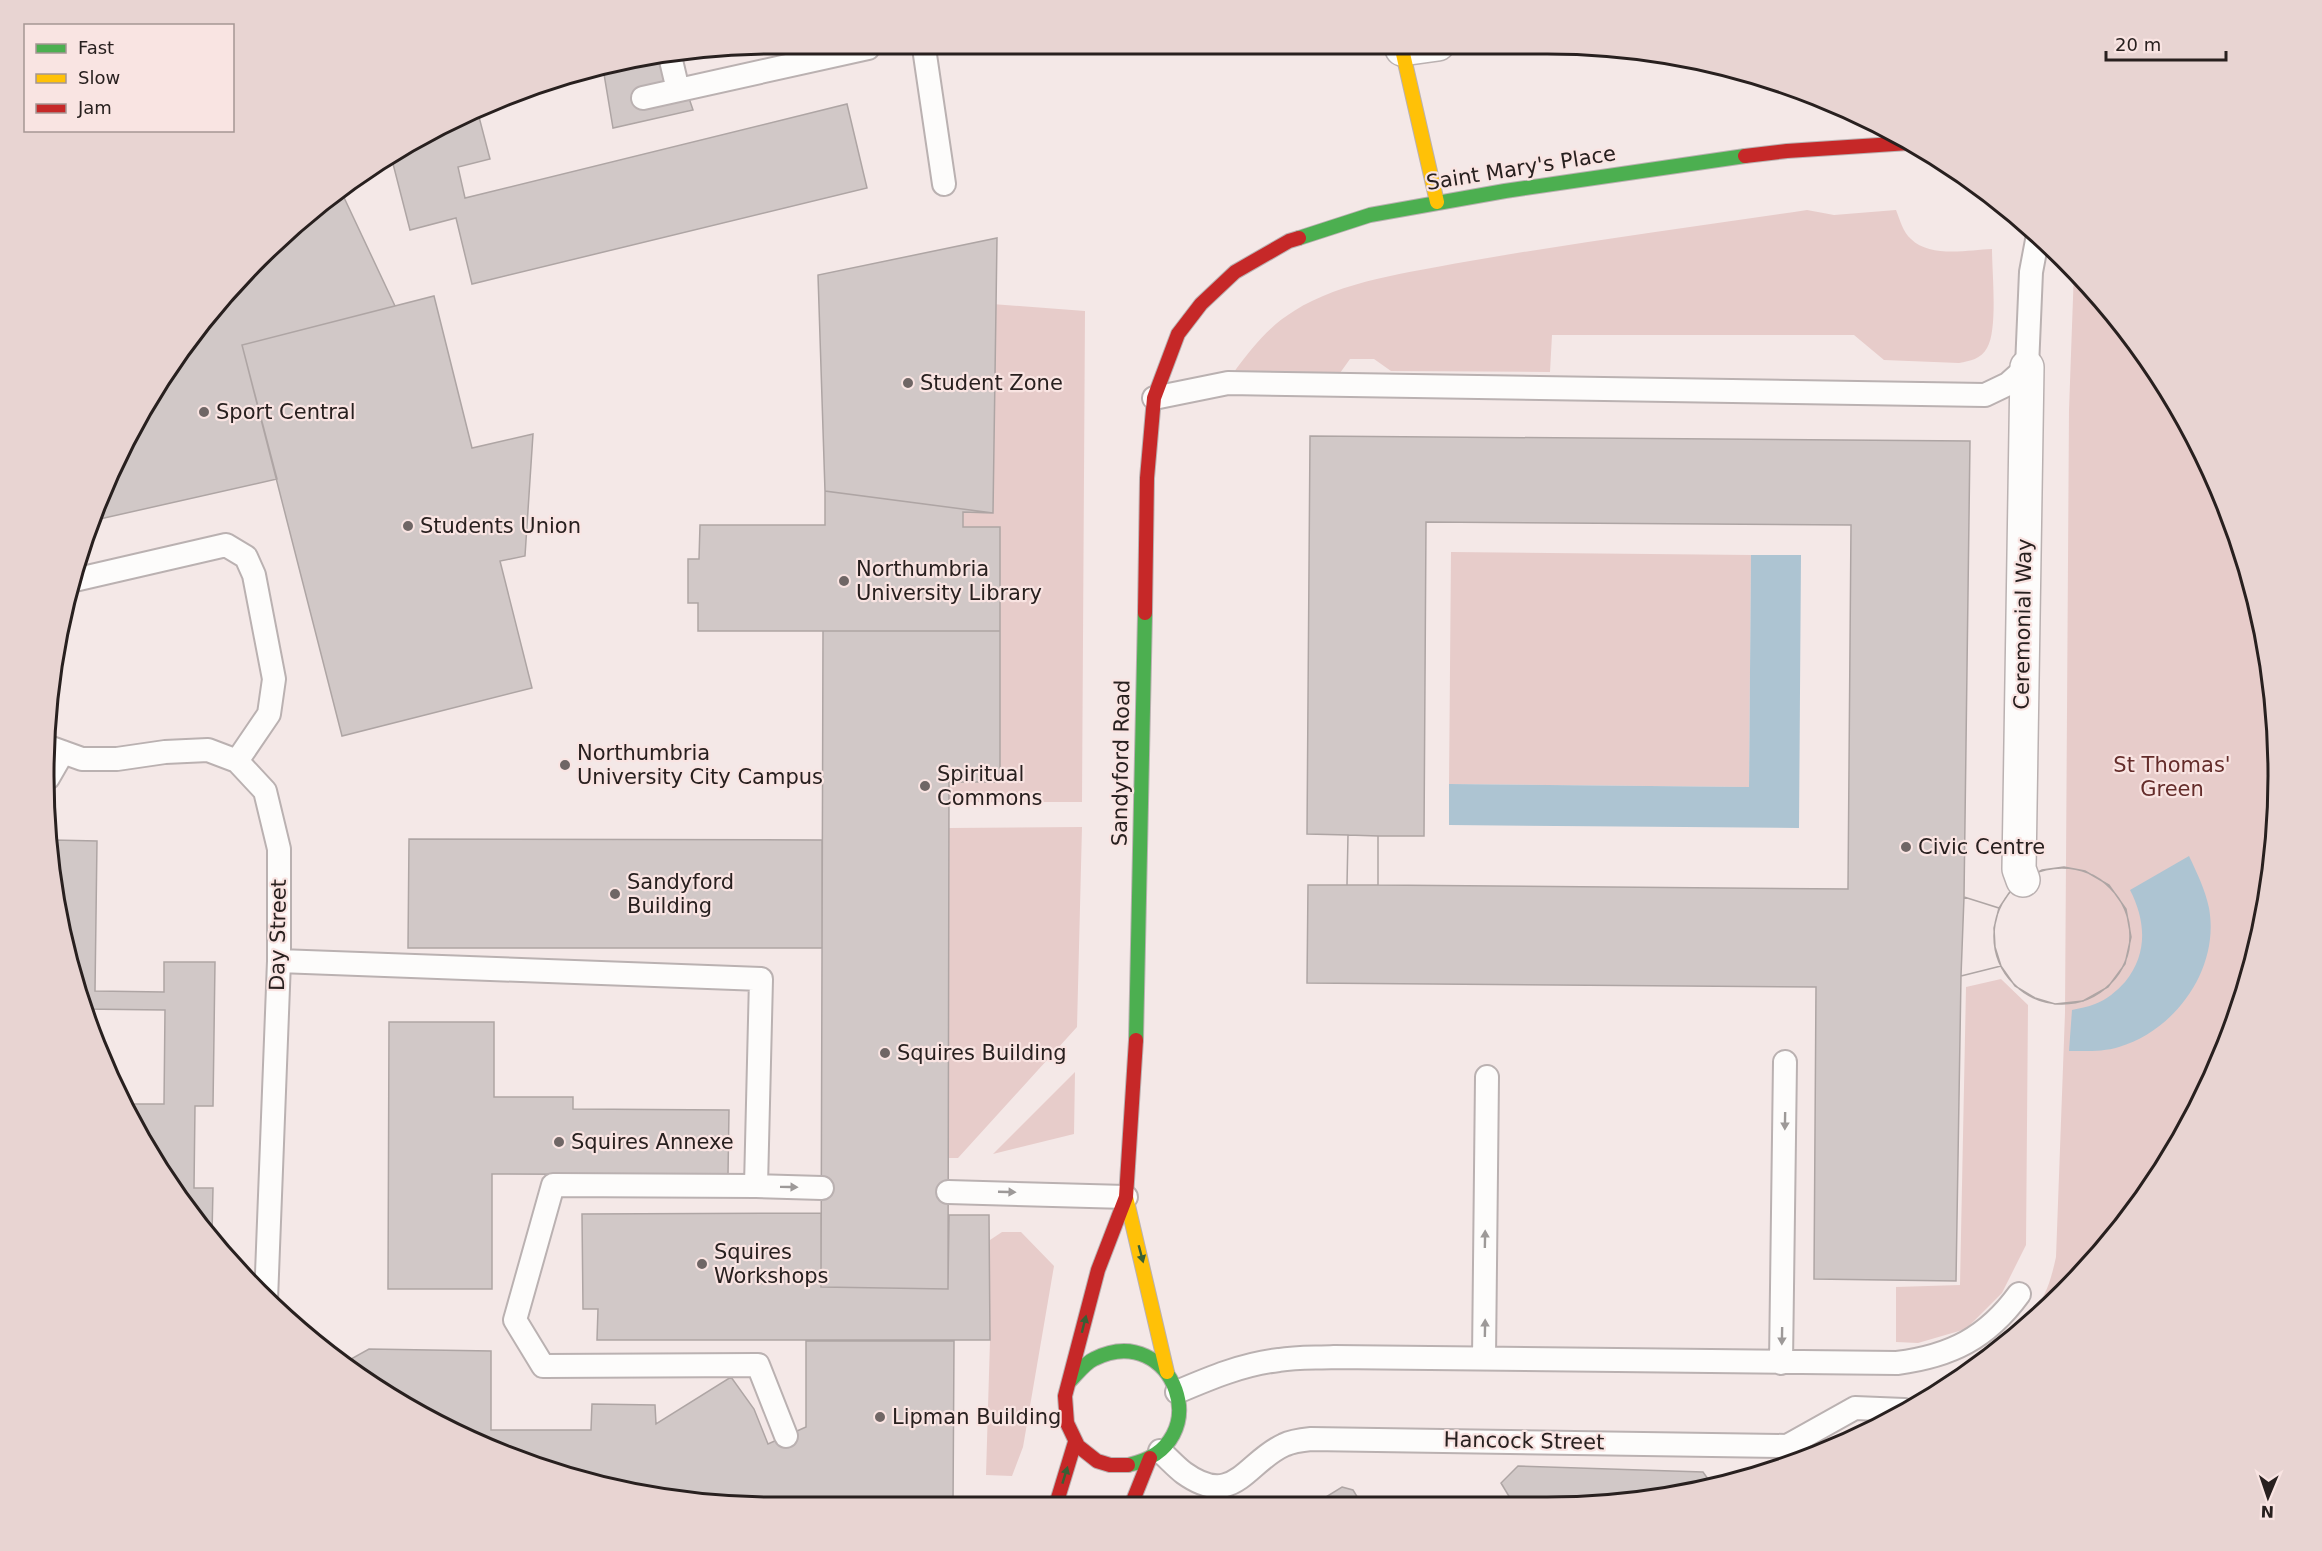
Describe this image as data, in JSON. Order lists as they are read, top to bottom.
{
  "streets": {
    "main road": ["Saint Mary's Place", "Sandyford Road"],
    "street": ["Ceremonial Way"],
    "lane": ["Day Street", "Hancock Street"]
  },
  "crossings": [
    ["Saint Mary's Place", "Sandyford Road"]
  ],
  "parks": ["St Thomas' Green"],
  "places": [
    "Student Zone",
    "Sport Central",
    "Students Union",
    "Northumbria University Library",
    "Northumbria University City Campus",
    "Spiritual Commons",
    "Civic Centre",
    "Sandyford Building",
    "Squires Building",
    "Squires Annexe",
    "Squires Workshops",
    "Lipman Building"
  ],
  "legend": ["Fast", "Slow", "Jam"],
  "scale_bar": "20 m",
  "north": "bottom"
}
